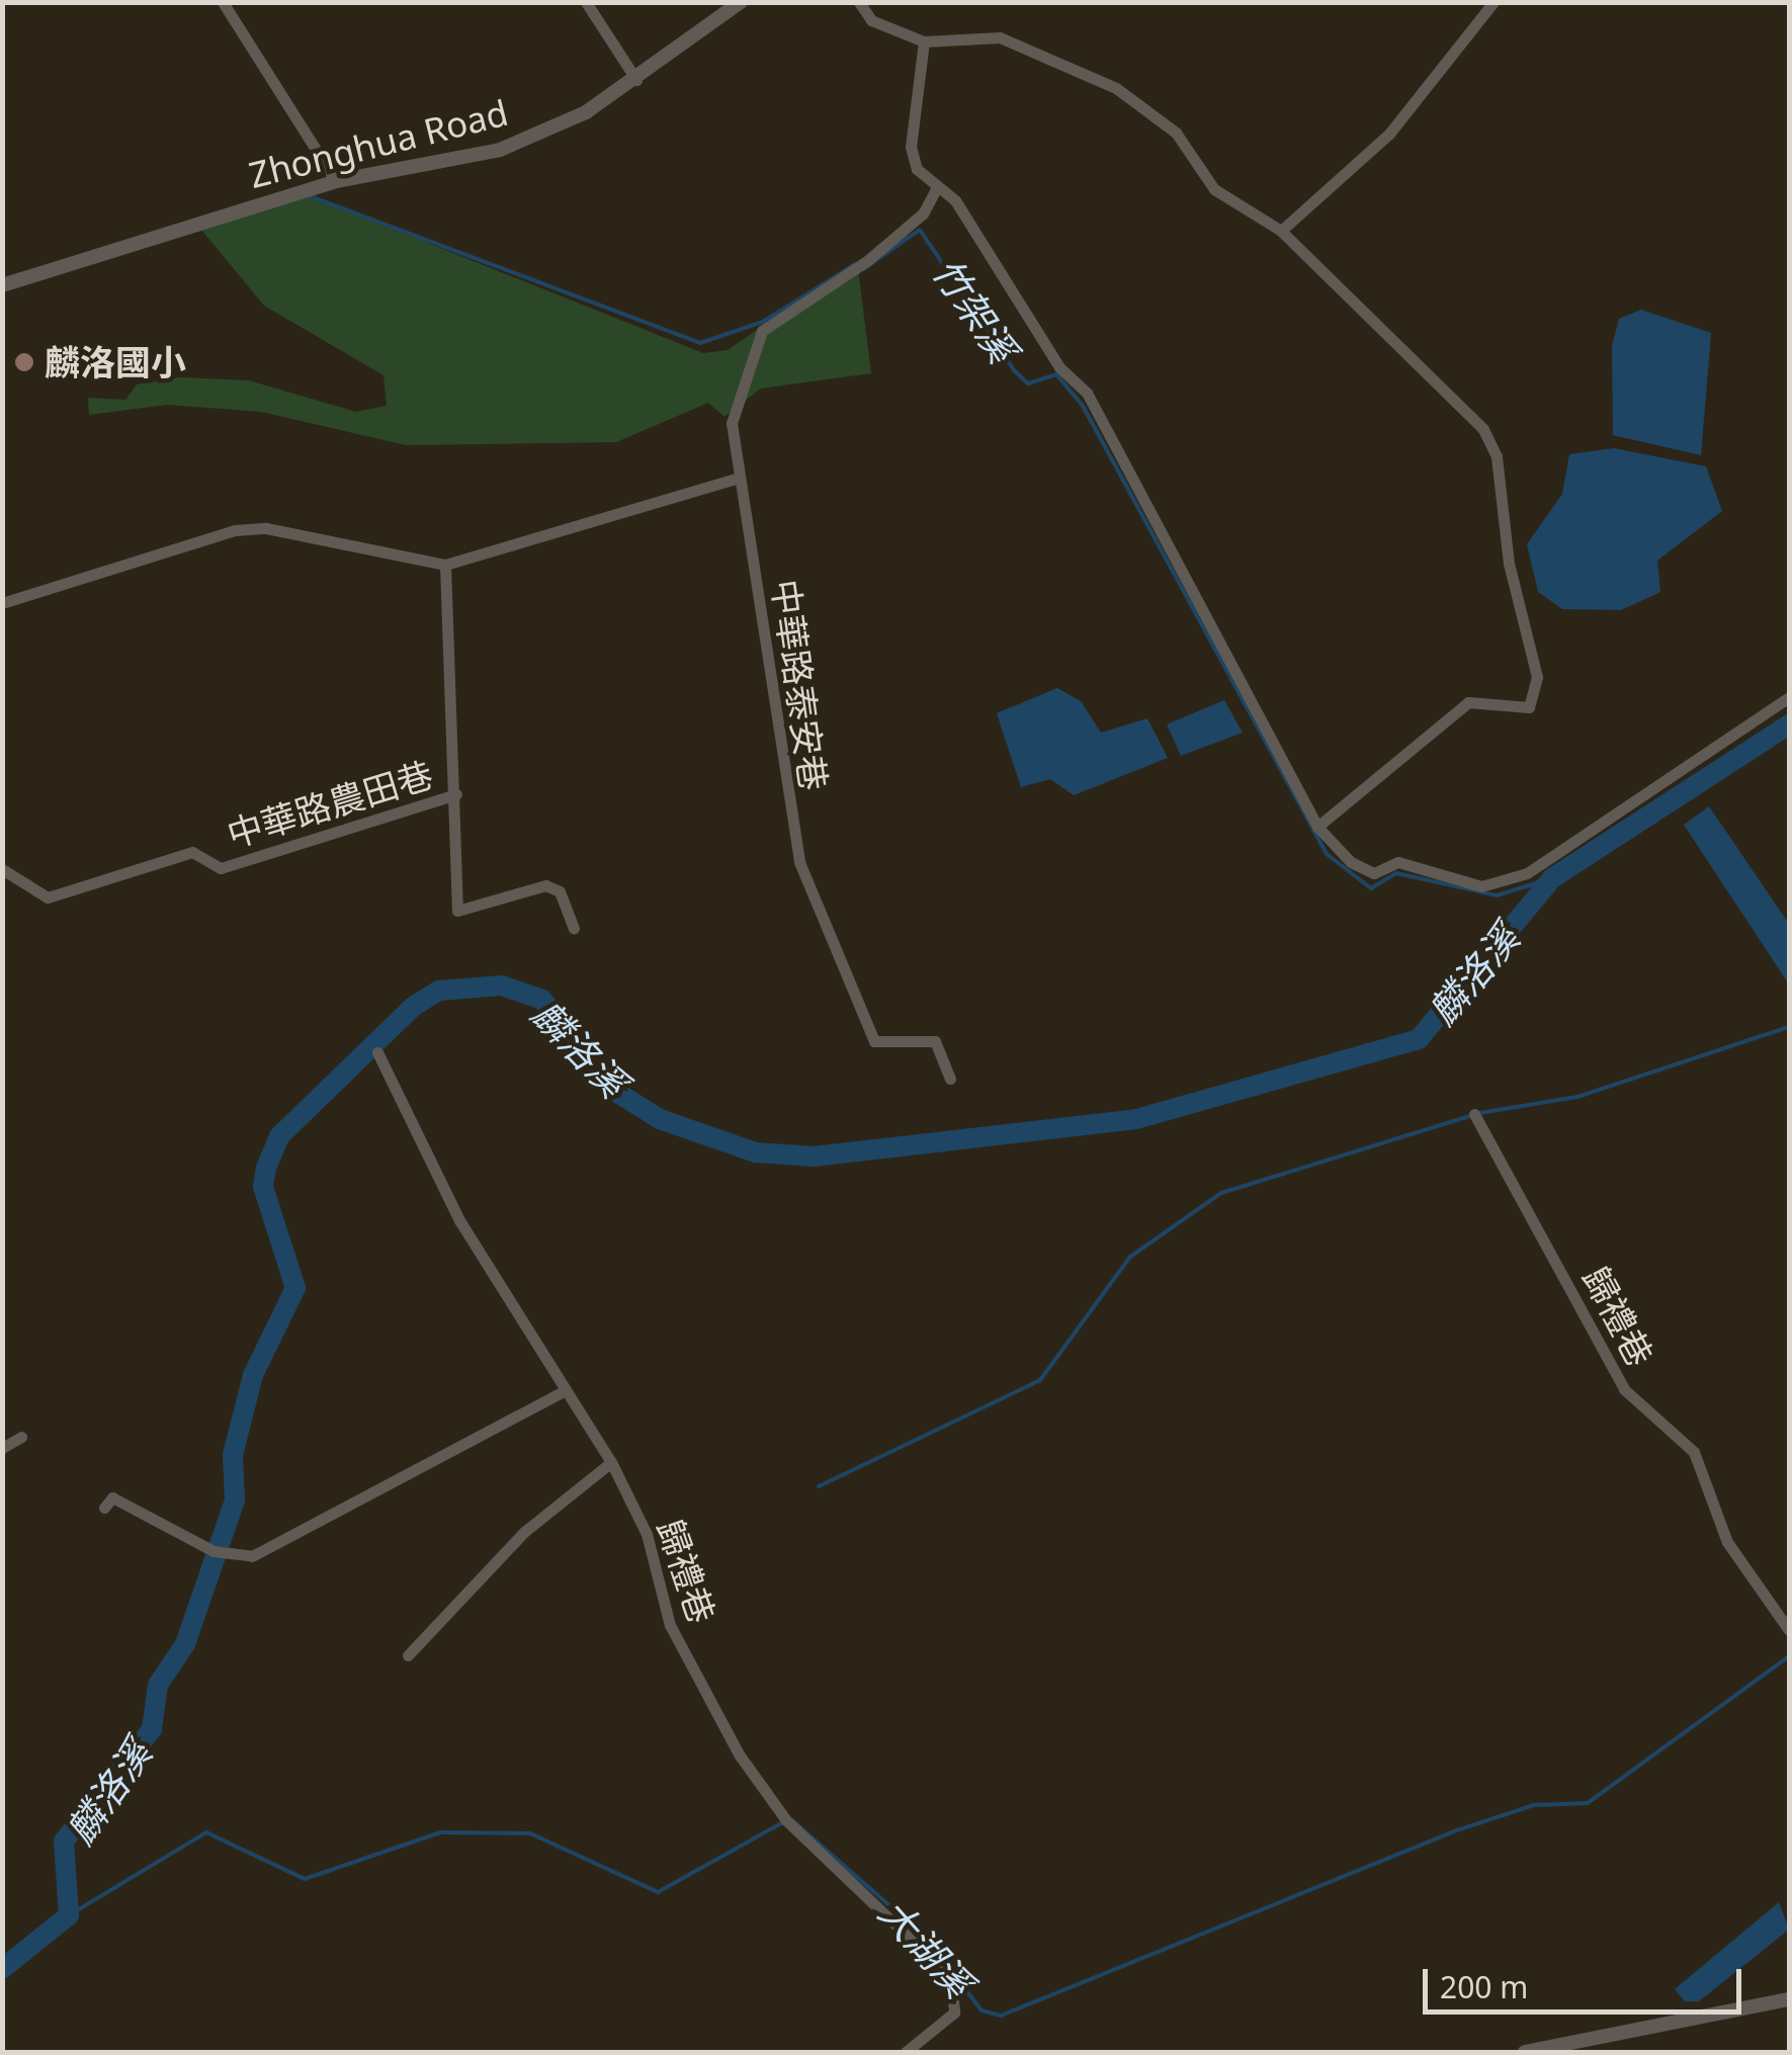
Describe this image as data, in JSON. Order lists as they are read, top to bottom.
{
  "streets": {
    "street": [
      "Zhonghua Road",
      "中華路泰安巷",
      "中華路農田巷",
      "歸禮巷"
    ]
  },
  "water": ["竹架溪", "麟洛溪", "大湖溪"],
  "places": ["麟洛國小"],
  "scale_bar": "200 m"
}
